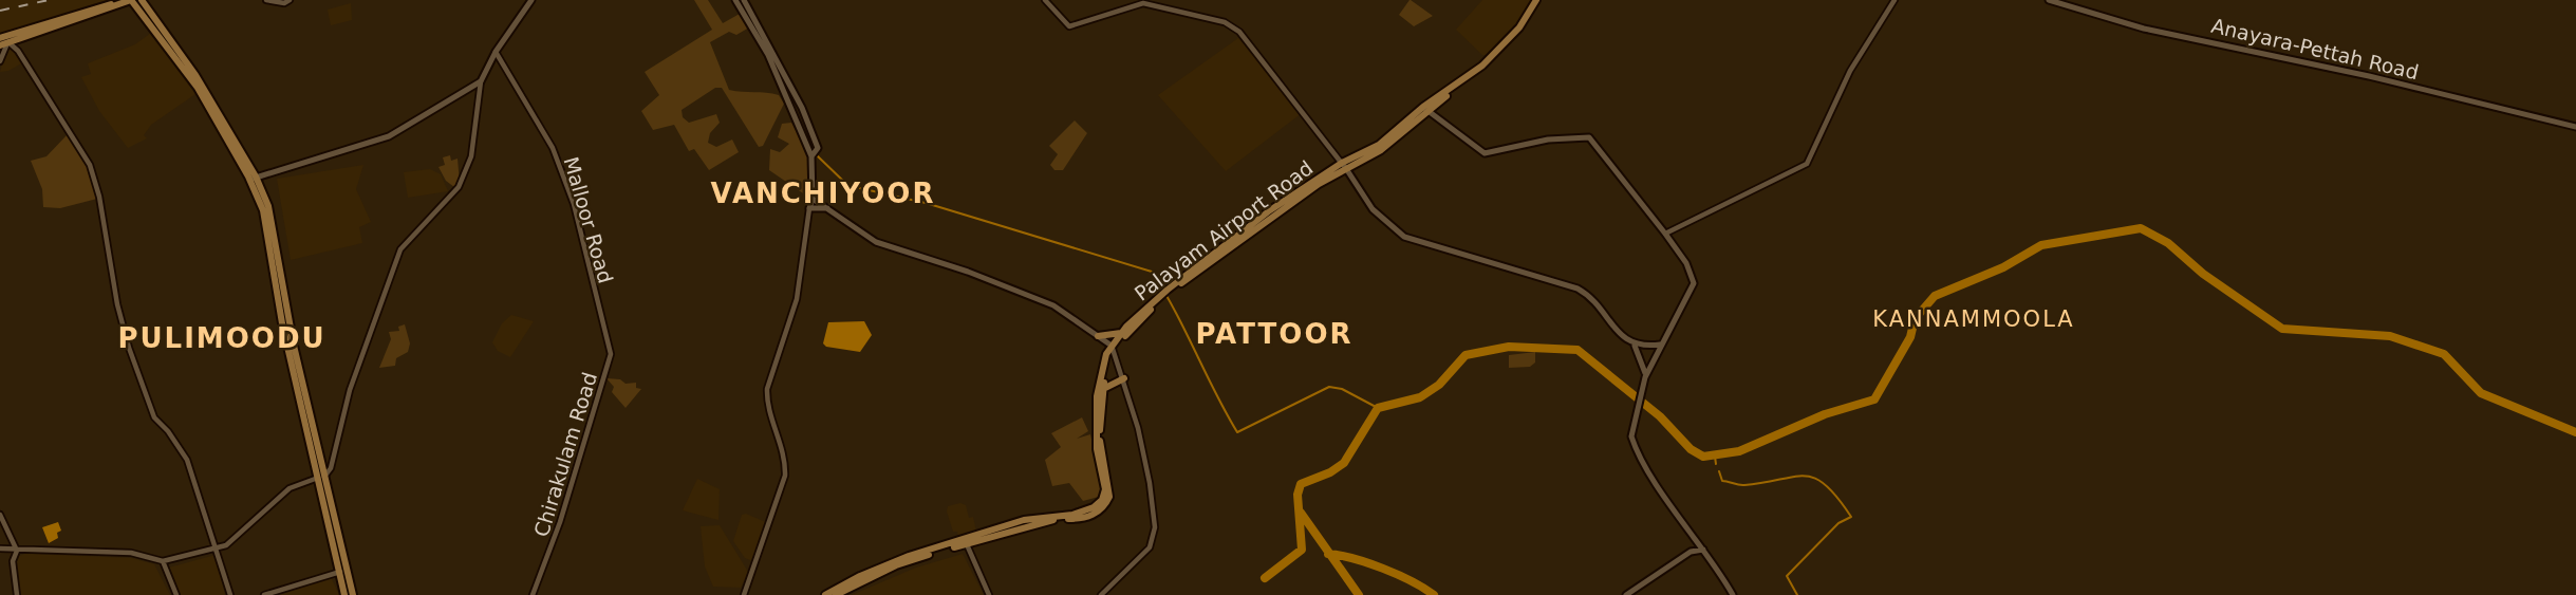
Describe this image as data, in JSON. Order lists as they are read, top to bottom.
{
  "streets": {
    "main road": ["Anayara-Pettah Road", "Palayam Airport Road"],
    "street": ["Malloor Road", "Chirakulam Road"]
  },
  "crossings": [
    ["Malloor Road", "Chirakulam Road"]
  ],
  "districts": [
    "VANCHIYOOR",
    "KANNAMMOOLA",
    "PATTOOR",
    "PULIMOODU"
  ]
}
